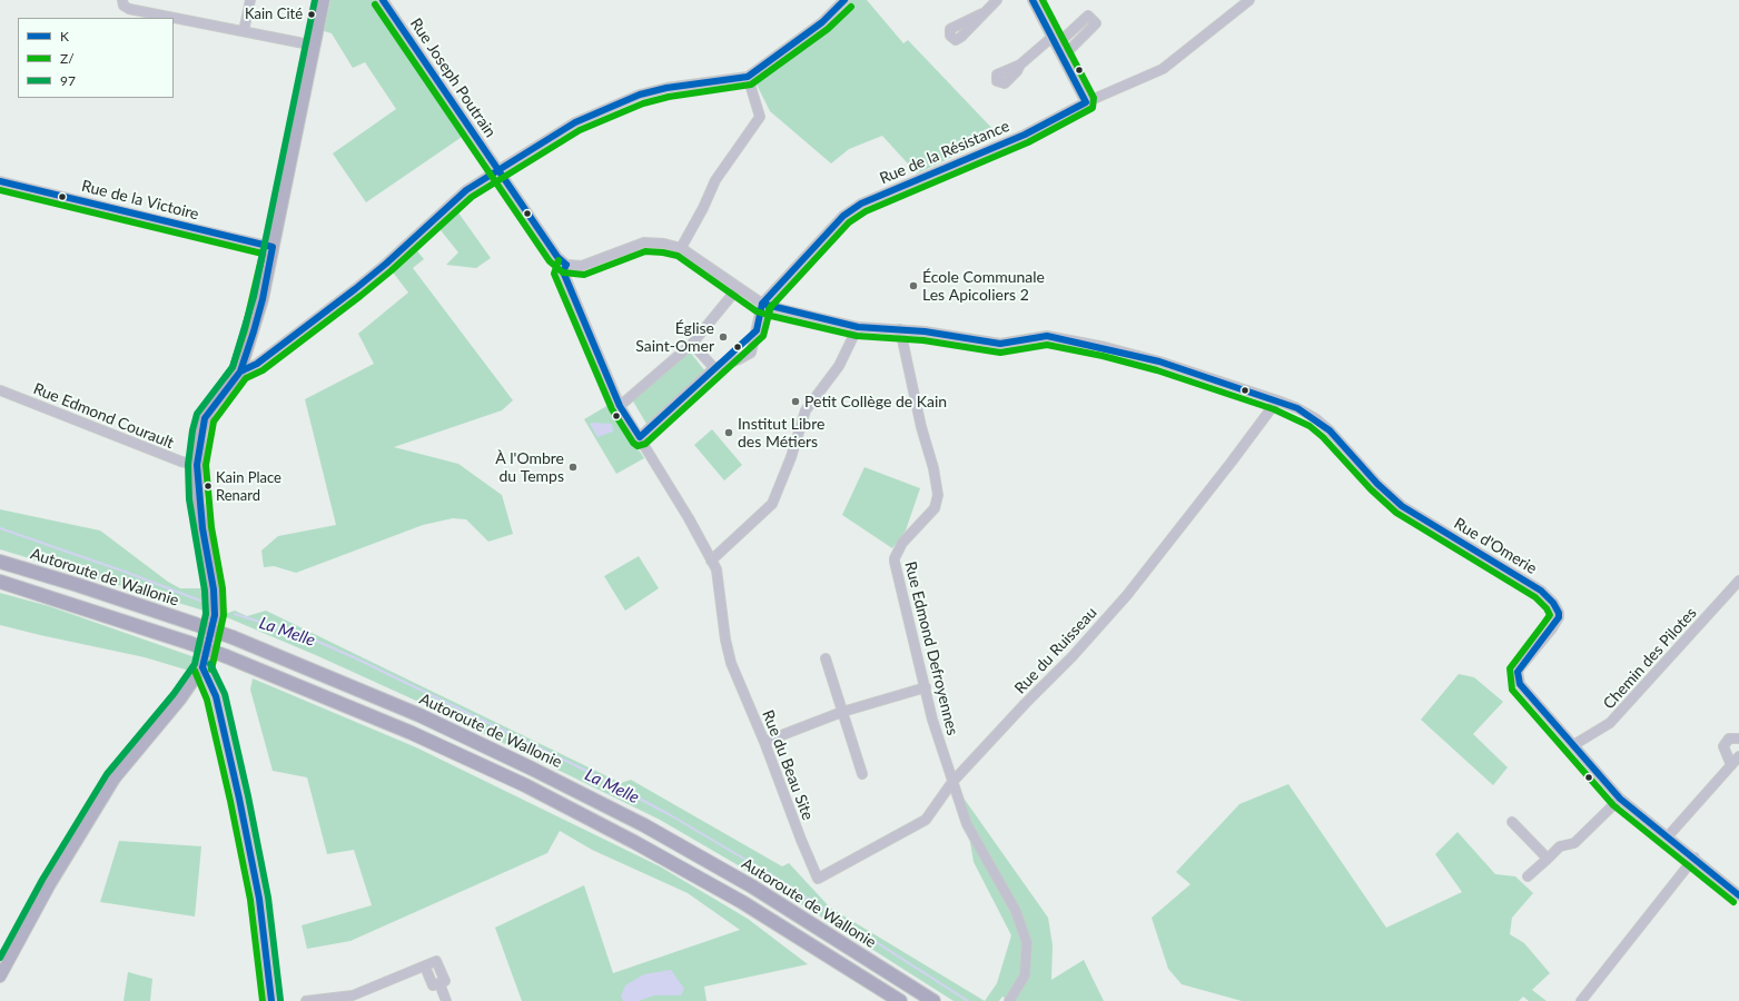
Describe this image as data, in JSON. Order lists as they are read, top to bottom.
{
  "streets": {
    "highway": ["Autoroute de Wallonie"],
    "street": [
      "Rue Joseph Poutrain",
      "Rue de la Résistance",
      "Rue de la Victoire",
      "Rue Edmond Courault",
      "Rue d'Omerie",
      "Rue Edmond Defroyennes",
      "Rue du Ruisseau",
      "Chemin des Pilotes",
      "Rue du Beau Site"
    ]
  },
  "crossings": [
    ["Rue Joseph Poutrain", "Rue du Beau Site"],
    ["Rue d'Omerie", "Rue du Ruisseau"],
    ["Rue d'Omerie", "Chemin des Pilotes"],
    ["Rue Edmond Defroyennes", "Rue du Ruisseau"],
    ["Rue du Ruisseau", "Rue du Beau Site"]
  ],
  "water": ["La Melle"],
  "places": [
    "Kain Cité",
    "École Communale Les Apicoliers 2",
    "Église Saint-Omer",
    "Petit Collège de Kain",
    "Institut Libre des Métiers",
    "À l'Ombre du Temps",
    "Kain Place Renard"
  ],
  "lines": ["transit line K", "transit line Z/", "transit line 97"],
  "legend": ["K", "Z/", "97"]
}
